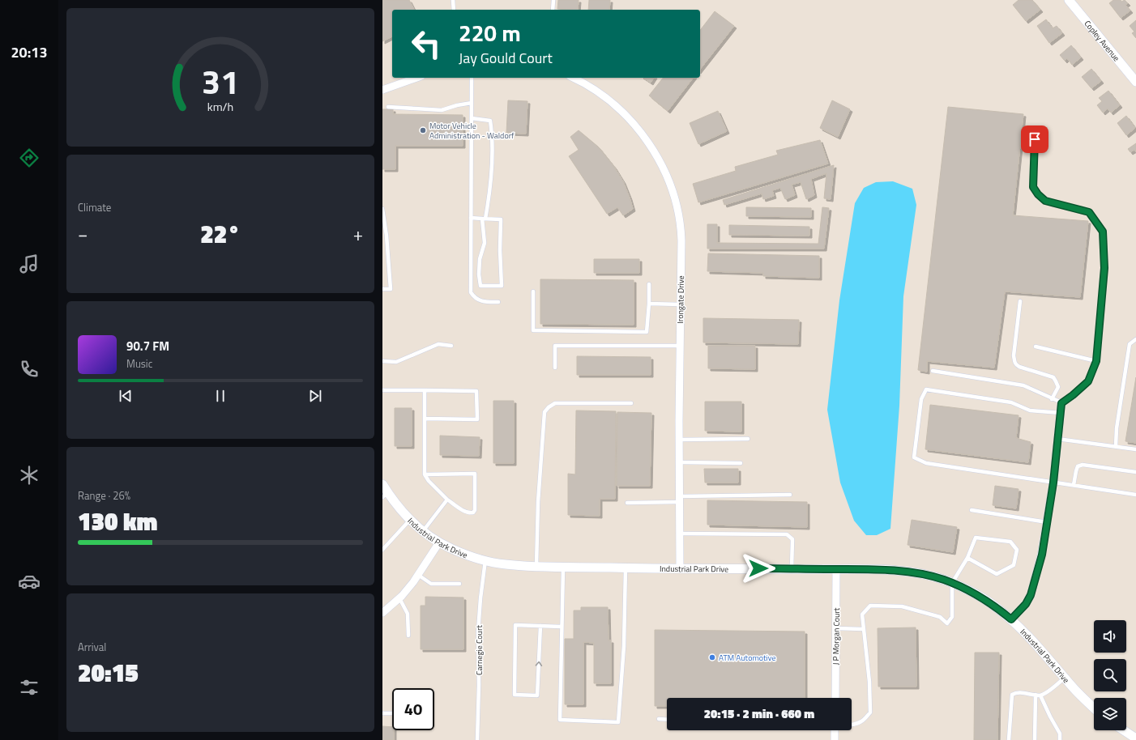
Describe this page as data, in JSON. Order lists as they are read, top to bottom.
{
  "streets": {
    "street": [
      "Copley Avenue",
      "Irongate Drive",
      "Industrial Park Drive",
      "J P Morgan Court"
    ],
    "lane": ["Carnegie Court"]
  },
  "crossings": [
    ["Irongate Drive", "Industrial Park Drive"],
    ["Industrial Park Drive", "J P Morgan Court"],
    ["Industrial Park Drive", "Carnegie Court"]
  ],
  "places": ["Motor Vehicle Administration - Waldorf", "ATM Automotive"],
  "page": {
    "tabs": "20:13",
    "turn": ["220 m", "Jay Gould Court"],
    "tile": [
      "Climate",
      ["Range · 26%", "130 km"],
      ["Arrival", "20:15"]
    ],
    "heat": ["−", "22°", "+"],
    "song": ["90.7 FM", "Music"],
    "limit": "40",
    "trip": "20:15 · 2 min · 660 m",
    "gauge": ["31", "km/h"]
  }
}
